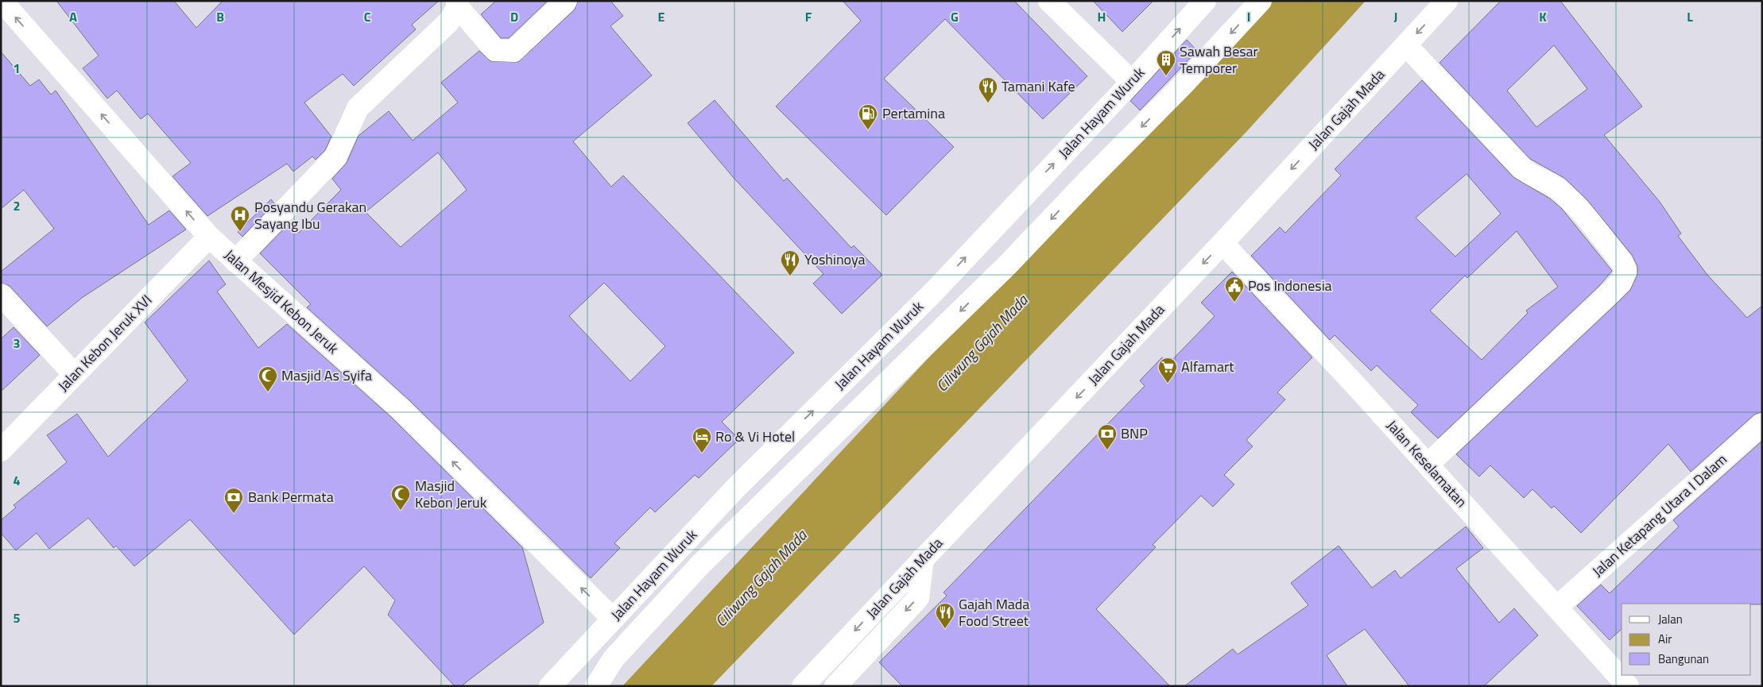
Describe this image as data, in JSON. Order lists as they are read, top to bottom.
{
  "streets": {
    "street": [
      "Jalan Gajah Mada",
      "Jalan Hayam Wuruk",
      "Jalan Mesjid Kebon Jeruk",
      "Jalan Kebon Jeruk XVI",
      "Jalan Keselamatan",
      "Jalan Ketapang Utara I Dalam"
    ]
  },
  "crossings": [
    ["Jalan Gajah Mada", "Jalan Keselamatan"],
    ["Jalan Hayam Wuruk", "Jalan Mesjid Kebon Jeruk"],
    ["Jalan Mesjid Kebon Jeruk", "Jalan Kebon Jeruk XVI"],
    ["Jalan Keselamatan", "Jalan Ketapang Utara I Dalam"]
  ],
  "one_way": ["Jalan Mesjid Kebon Jeruk"],
  "water": ["Ciliwung Gajah Mada"],
  "places": {
    "building": ["Sawah Besar Temporer"],
    "restaurant": ["Tamani Kafe", "Yoshinoya", "Gajah Mada Food Street"],
    "fuel station": ["Pertamina"],
    "hospital": ["Posyandu Gerakan Sayang Ibu"],
    "public building": ["Pos Indonesia"],
    "supermarket": ["Alfamart"],
    "mosque": ["Masjid As Syifa", "Masjid Kebon Jeruk"],
    "bank": ["BNP", "Bank Permata"],
    "hotel": ["Ro & Vi Hotel"]
  },
  "legend": ["Jalan", "Air", "Bangunan"],
  "grid": {
    "columns": [
      "A",
      "B",
      "C",
      "D",
      "E",
      "F",
      "G",
      "H",
      "I",
      "J",
      "K",
      "L"
    ],
    "rows": [
      "1",
      "2",
      "3",
      "4",
      "5"
    ]
  }
}
